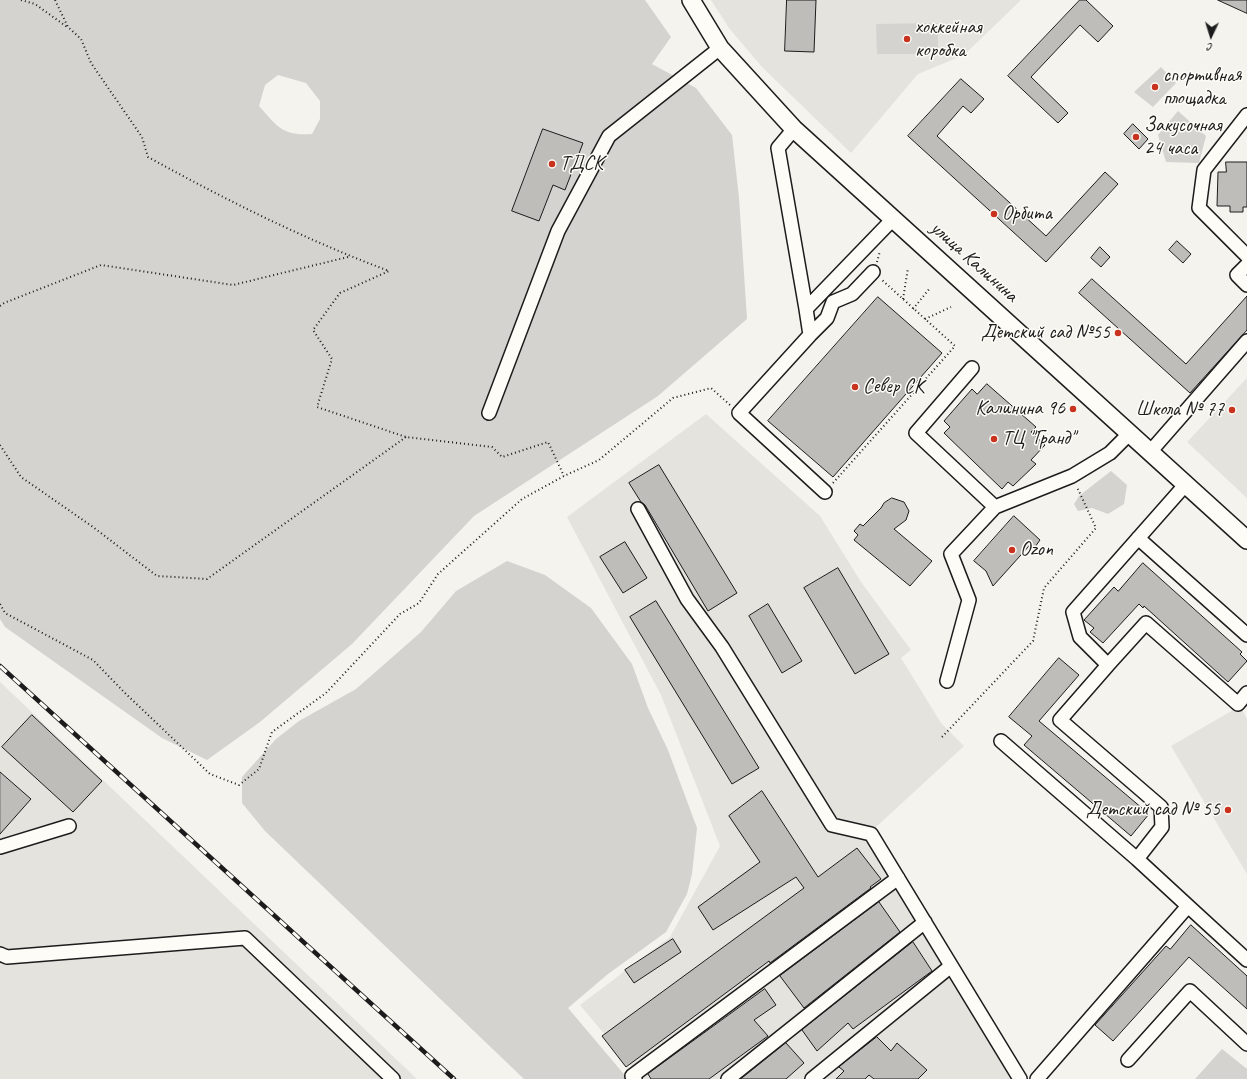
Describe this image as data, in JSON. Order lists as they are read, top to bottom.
{
  "streets": {
    "main road": ["улица Калинина"]
  },
  "places": [
    "хоккейная коробка",
    "спортивная площадка",
    "Закусочная 24 часа",
    "ТДСК",
    "Орбита",
    "Детский сад №55",
    "Север СК",
    "Калинина 96",
    "Школа № 77",
    "ТЦ \"Гранд\"",
    "Ozon",
    "Детский сад № 55"
  ],
  "north": "bottom"
}
